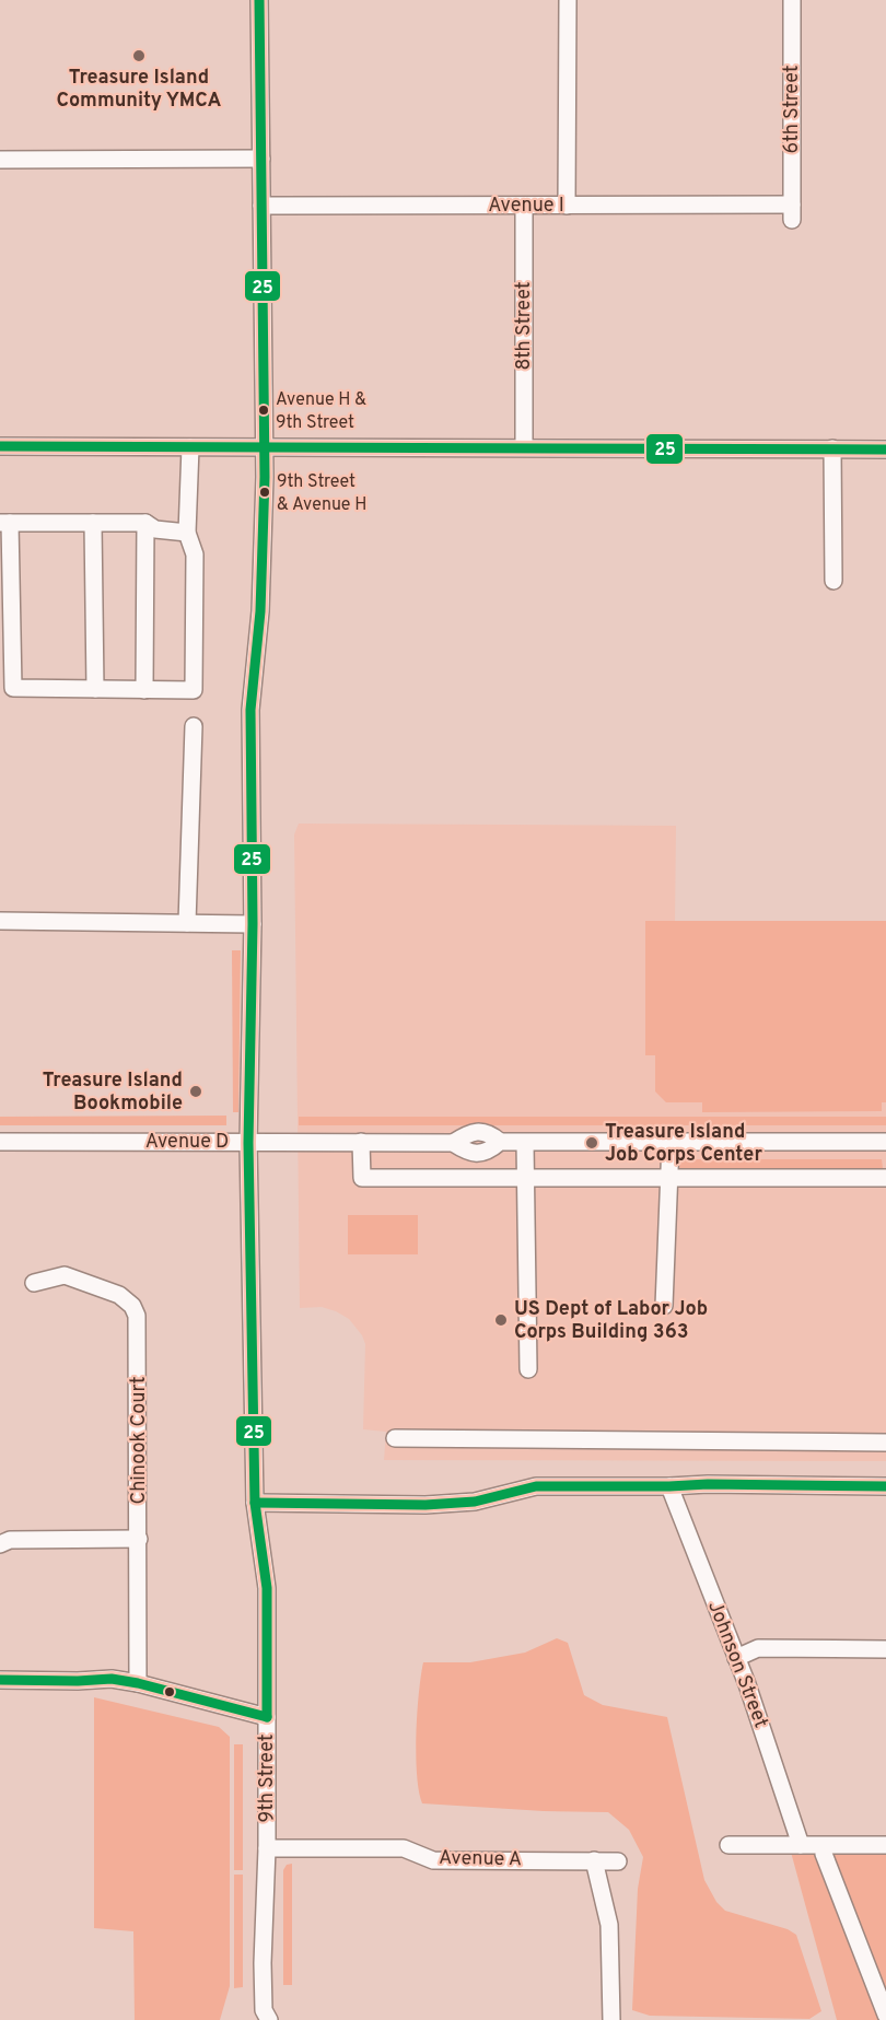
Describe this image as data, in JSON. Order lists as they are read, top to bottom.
{
  "streets": {
    "street": [
      "6th Street",
      "Avenue I",
      "8th Street",
      "Avenue D",
      "Chinook Court",
      "Johnson Street",
      "9th Street",
      "Avenue A"
    ]
  },
  "crossings": [
    ["6th Street", "Avenue I"],
    ["Avenue I", "8th Street"],
    ["Avenue I", "9th Street"],
    ["Avenue D", "9th Street"],
    ["9th Street", "Avenue A"]
  ],
  "places": [
    "Treasure Island Community YMCA",
    "Avenue H & 9th Street",
    "9th Street & Avenue H",
    "Treasure Island Bookmobile",
    "Treasure Island Job Corps Center",
    "US Dept of Labor Job Corps Building 363"
  ],
  "lines": ["transit line 25"]
}
